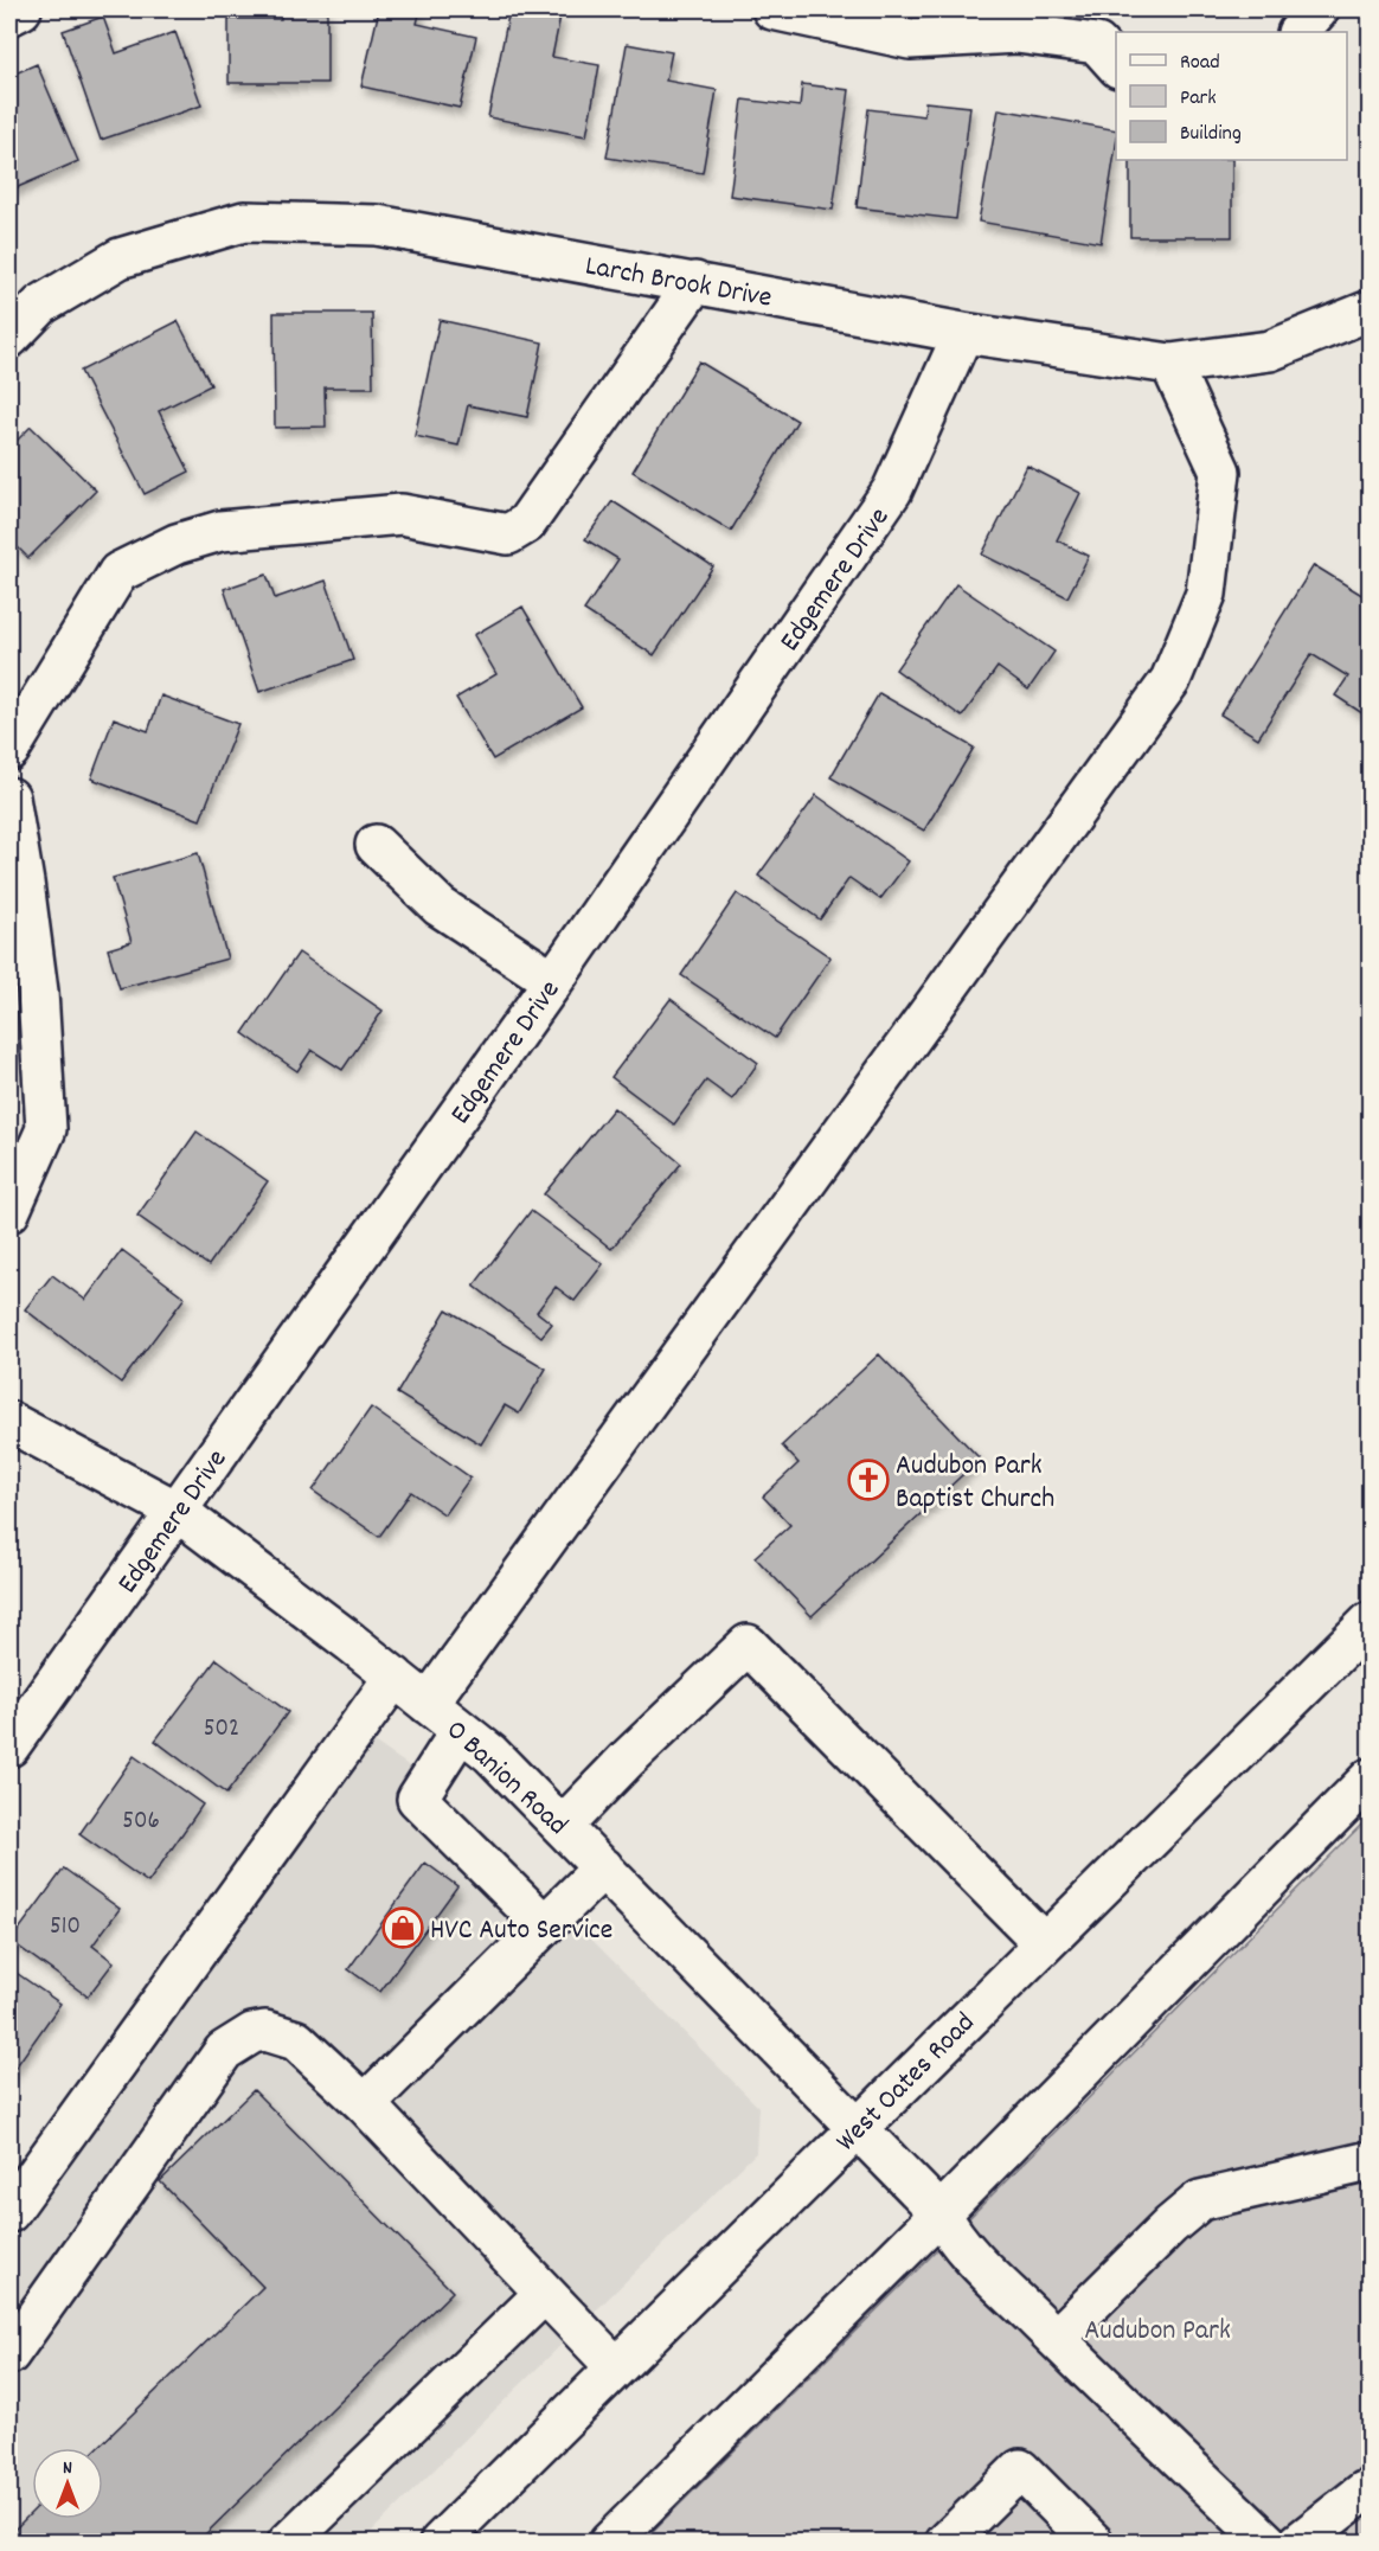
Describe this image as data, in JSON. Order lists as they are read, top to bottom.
{
  "streets": {
    "street": [
      "Larch Brook Drive",
      "Edgemere Drive",
      "O Banion Road",
      "West Oates Road"
    ]
  },
  "crossings": [
    ["Larch Brook Drive", "Edgemere Drive"],
    ["Edgemere Drive", "O Banion Road"],
    ["O Banion Road", "West Oates Road"]
  ],
  "parks": ["Audubon Park"],
  "places": {
    "church": ["Audubon Park Baptist Church"],
    "shop": ["HVC Auto Service"]
  },
  "house_numbers": ["502", "506", "510"],
  "legend": ["Road", "Park", "Building"],
  "north": "top"
}
